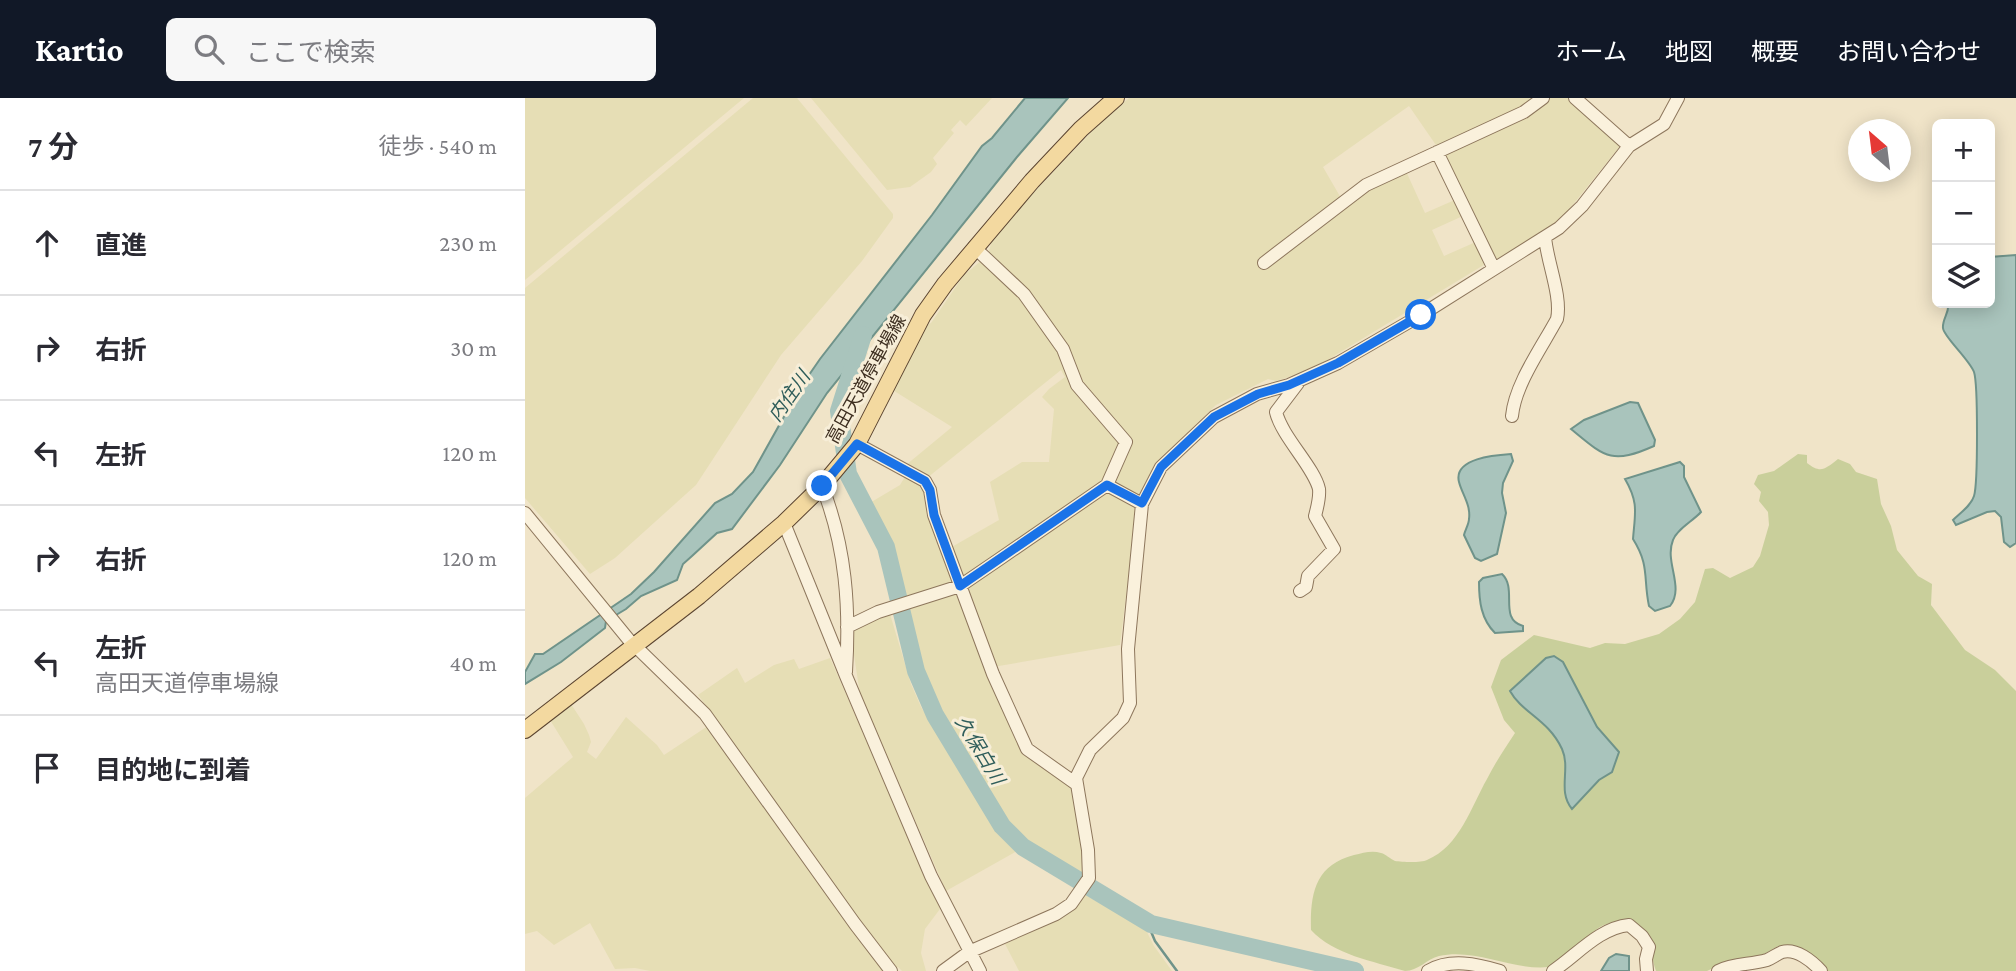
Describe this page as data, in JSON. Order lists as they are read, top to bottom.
{
  "streets": {
    "main road": ["高田天道停車場線"]
  },
  "water": ["内住川", "久保白川"],
  "north": "top left",
  "page": {
    "header": "Kartio",
    "search": "ここで検索",
    "nav": [
      "ホーム",
      "地図",
      "概要",
      "お問い合わせ"
    ],
    "heading": ["7 分", "徒歩 · 540 m"],
    "map_buttons": ["+", "−"],
    "list": [
      ["直進", "230 m"],
      ["右折", "30 m"],
      ["左折", "120 m"],
      ["右折", "120 m"],
      ["左折", "高田天道停車場線", "40 m"],
      "目的地に到着"
    ]
  }
}
